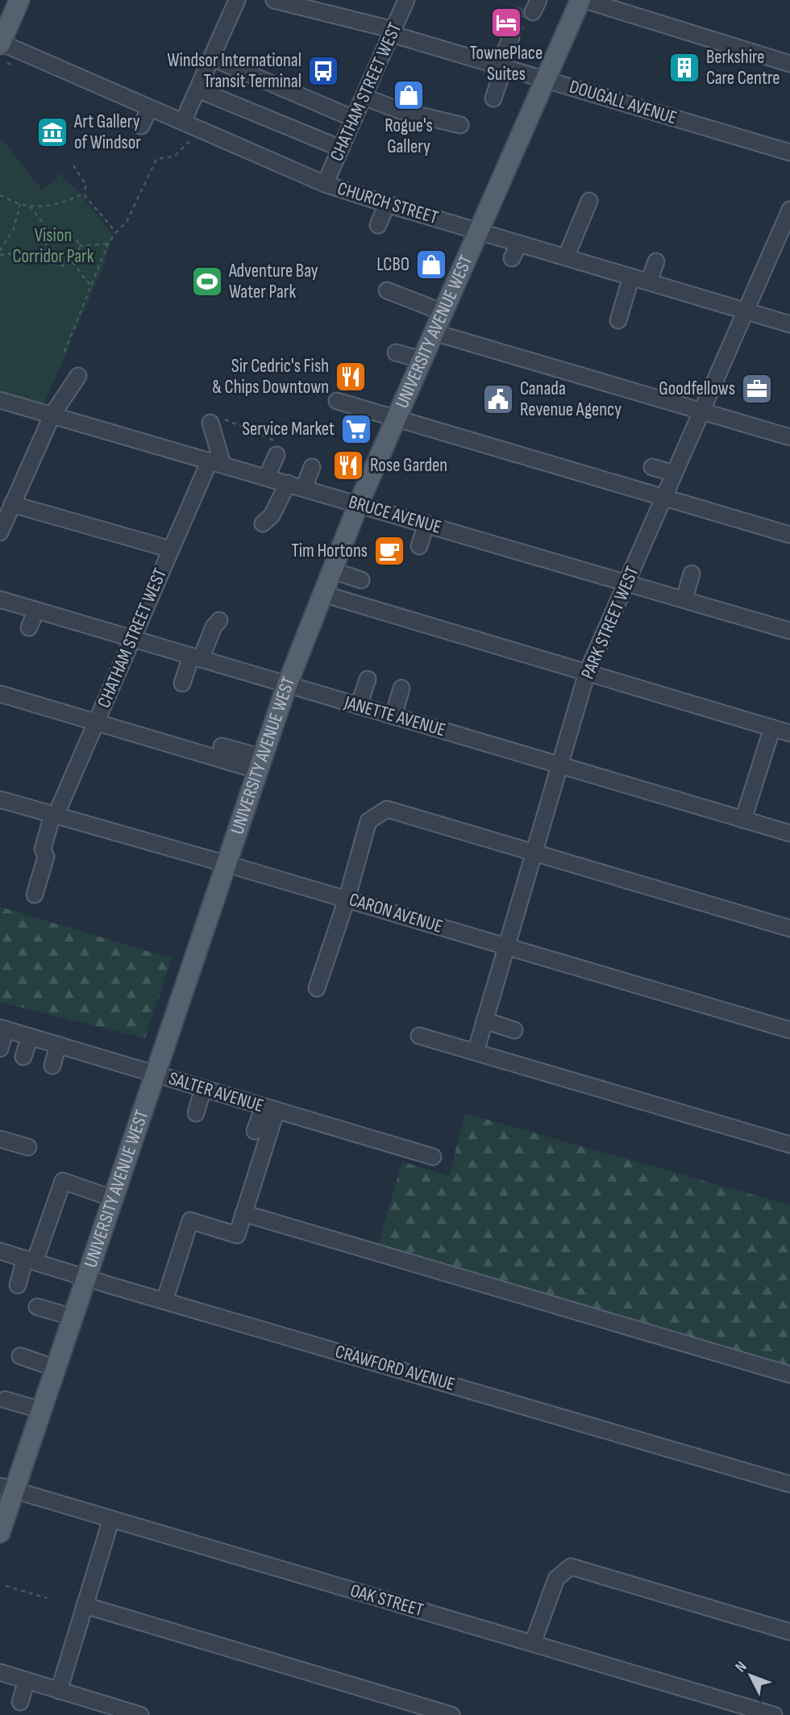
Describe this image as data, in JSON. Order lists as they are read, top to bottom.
{
  "streets": {
    "main road": ["UNIVERSITY AVENUE WEST"],
    "street": [
      "CHATHAM STREET WEST",
      "DOUGALL AVENUE",
      "CHURCH STREET",
      "BRUCE AVENUE",
      "PARK STREET WEST",
      "JANETTE AVENUE",
      "CARON AVENUE",
      "SALTER AVENUE",
      "CRAWFORD AVENUE",
      "OAK STREET"
    ]
  },
  "crossings": [
    ["CHATHAM STREET WEST", "DOUGALL AVENUE"],
    ["CHATHAM STREET WEST", "CHURCH STREET"],
    ["CHATHAM STREET WEST", "BRUCE AVENUE"],
    ["CHATHAM STREET WEST", "JANETTE AVENUE"],
    ["CHATHAM STREET WEST", "CARON AVENUE"],
    ["DOUGALL AVENUE", "UNIVERSITY AVENUE WEST"],
    ["CHURCH STREET", "UNIVERSITY AVENUE WEST"],
    ["CHURCH STREET", "PARK STREET WEST"],
    ["UNIVERSITY AVENUE WEST", "BRUCE AVENUE"],
    ["UNIVERSITY AVENUE WEST", "JANETTE AVENUE"],
    ["UNIVERSITY AVENUE WEST", "CARON AVENUE"],
    ["UNIVERSITY AVENUE WEST", "SALTER AVENUE"],
    ["UNIVERSITY AVENUE WEST", "CRAWFORD AVENUE"],
    ["UNIVERSITY AVENUE WEST", "OAK STREET"],
    ["BRUCE AVENUE", "PARK STREET WEST"],
    ["PARK STREET WEST", "JANETTE AVENUE"],
    ["PARK STREET WEST", "CARON AVENUE"]
  ],
  "parks": ["Vision Corridor Park"],
  "places": {
    "hotel": ["TownePlace Suites"],
    "building": ["Berkshire Care Centre"],
    "bus stop": ["Windsor International Transit Terminal"],
    "shop": ["Rogue's Gallery", "LCBO"],
    "museum": ["Art Gallery of Windsor"],
    "sports": ["Adventure Bay Water Park"],
    "restaurant": ["Sir Cedric's Fish & Chips Downtown", "Rose Garden"],
    "office": ["Goodfellows"],
    "public building": ["Canada Revenue Agency"],
    "supermarket": ["Service Market"],
    "cafe": ["Tim Hortons"]
  },
  "north": "top left"
}
